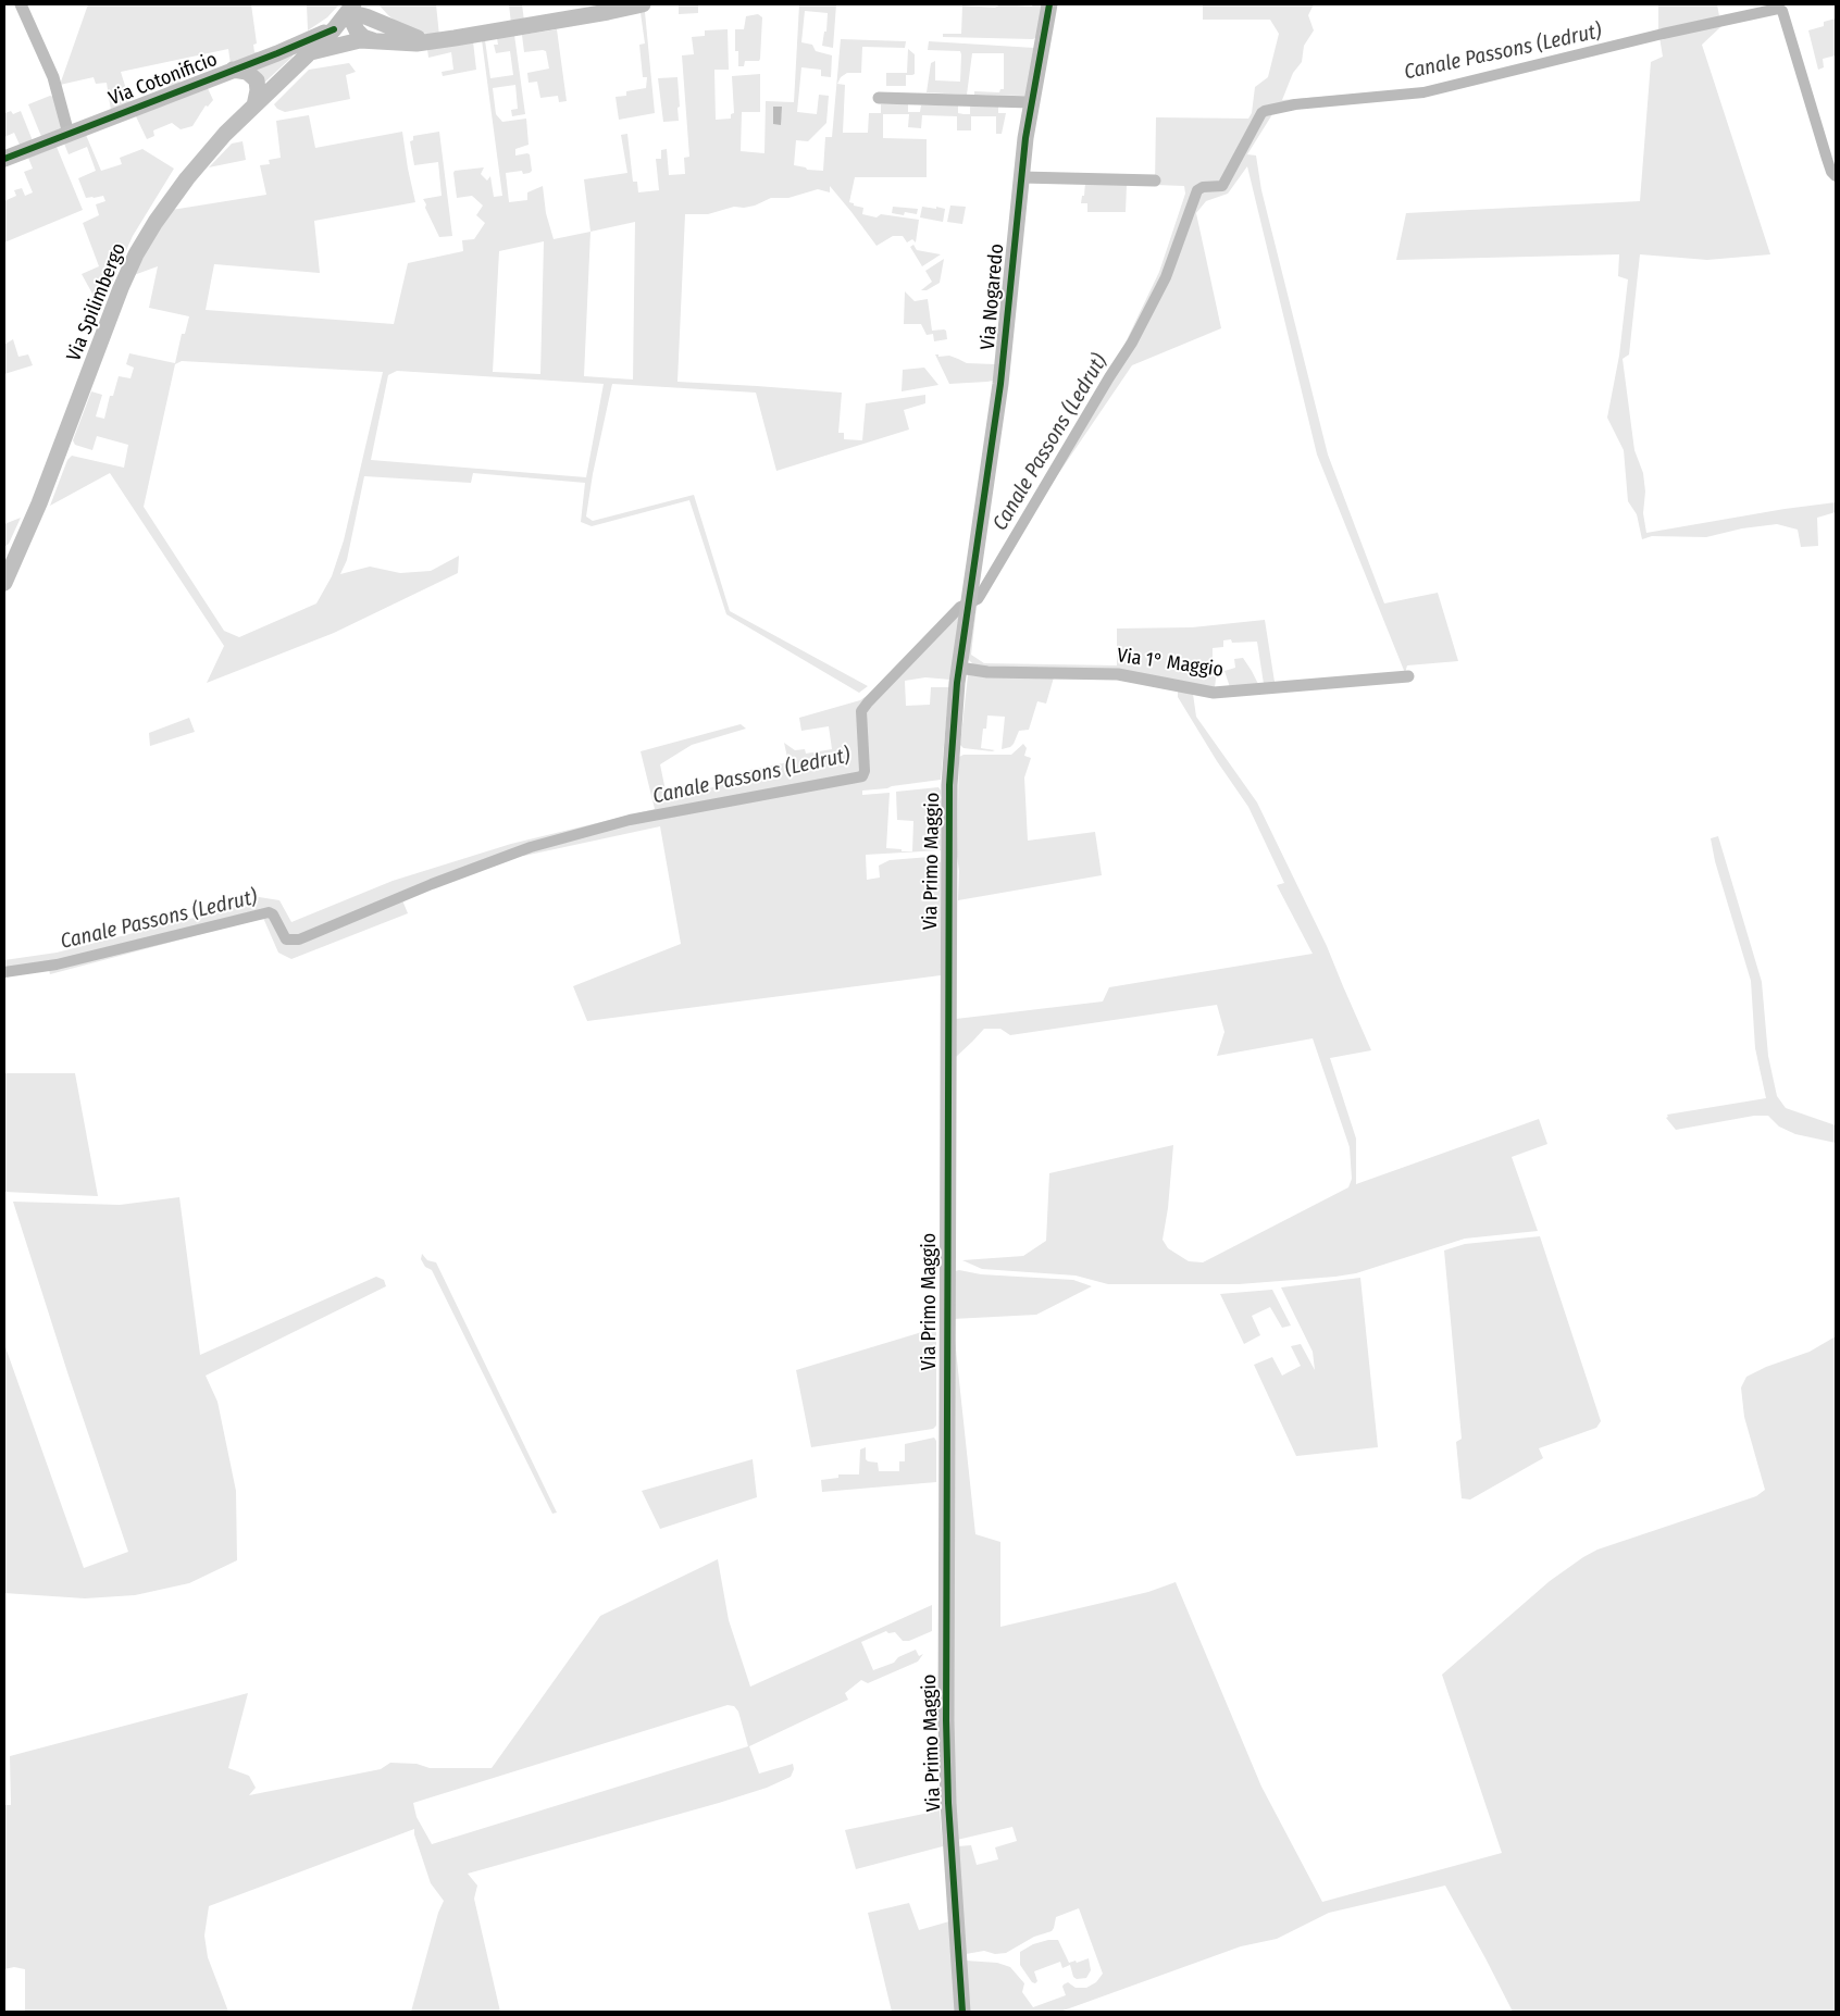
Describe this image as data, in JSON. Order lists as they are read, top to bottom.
{
  "streets": {
    "street": [
      "Via Cotonificio",
      "Via Nogaredo",
      "Via Spilimbergo",
      "Via 1° Maggio",
      "Via Primo Maggio"
    ]
  },
  "crossings": [
    ["Via Cotonificio", "Via Spilimbergo"],
    ["Via Nogaredo", "Via Primo Maggio"],
    ["Via 1° Maggio", "Via Primo Maggio"]
  ],
  "water": ["Canale Passons (Ledrut)"]
}
